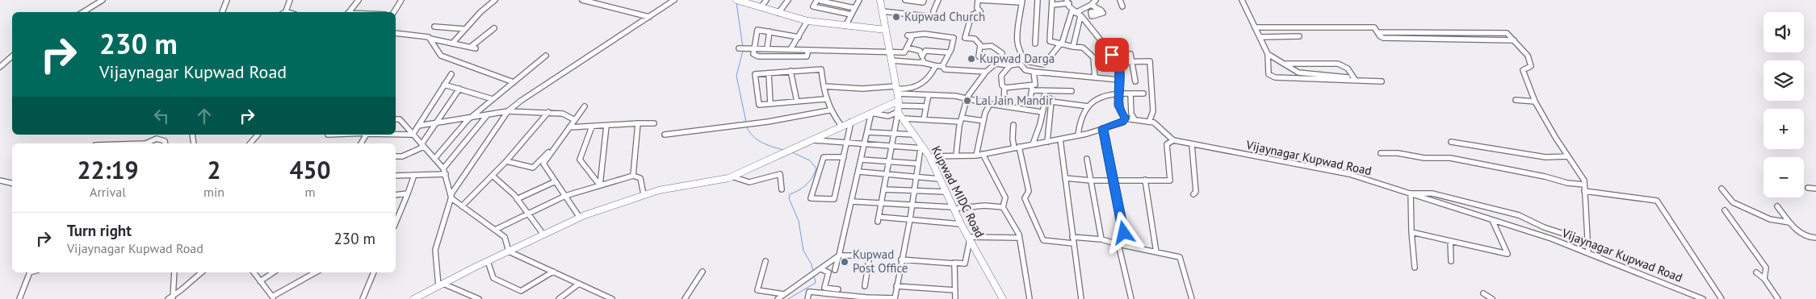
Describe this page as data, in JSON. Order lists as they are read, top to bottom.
{
  "streets": {
    "main road": ["Kupwad MIDC Road"],
    "street": ["Vijaynagar Kupwad Road"]
  },
  "places": [
    "Kupwad Church",
    "Kupwad Darga",
    "Lal Jain Mandir",
    "Kupwad Post Office"
  ],
  "page": {
    "map_buttons": ["+", "−"],
    "turn": ["230 m", "Vijaynagar Kupwad Road"],
    "eta": [
      "22:19",
      "Arrival",
      "2",
      "min",
      "450",
      "m"
    ],
    "list": [
      {
        "name": "Turn right",
        "note": "Vijaynagar Kupwad Road",
        "value": "230 m"
      }
    ]
  }
}
